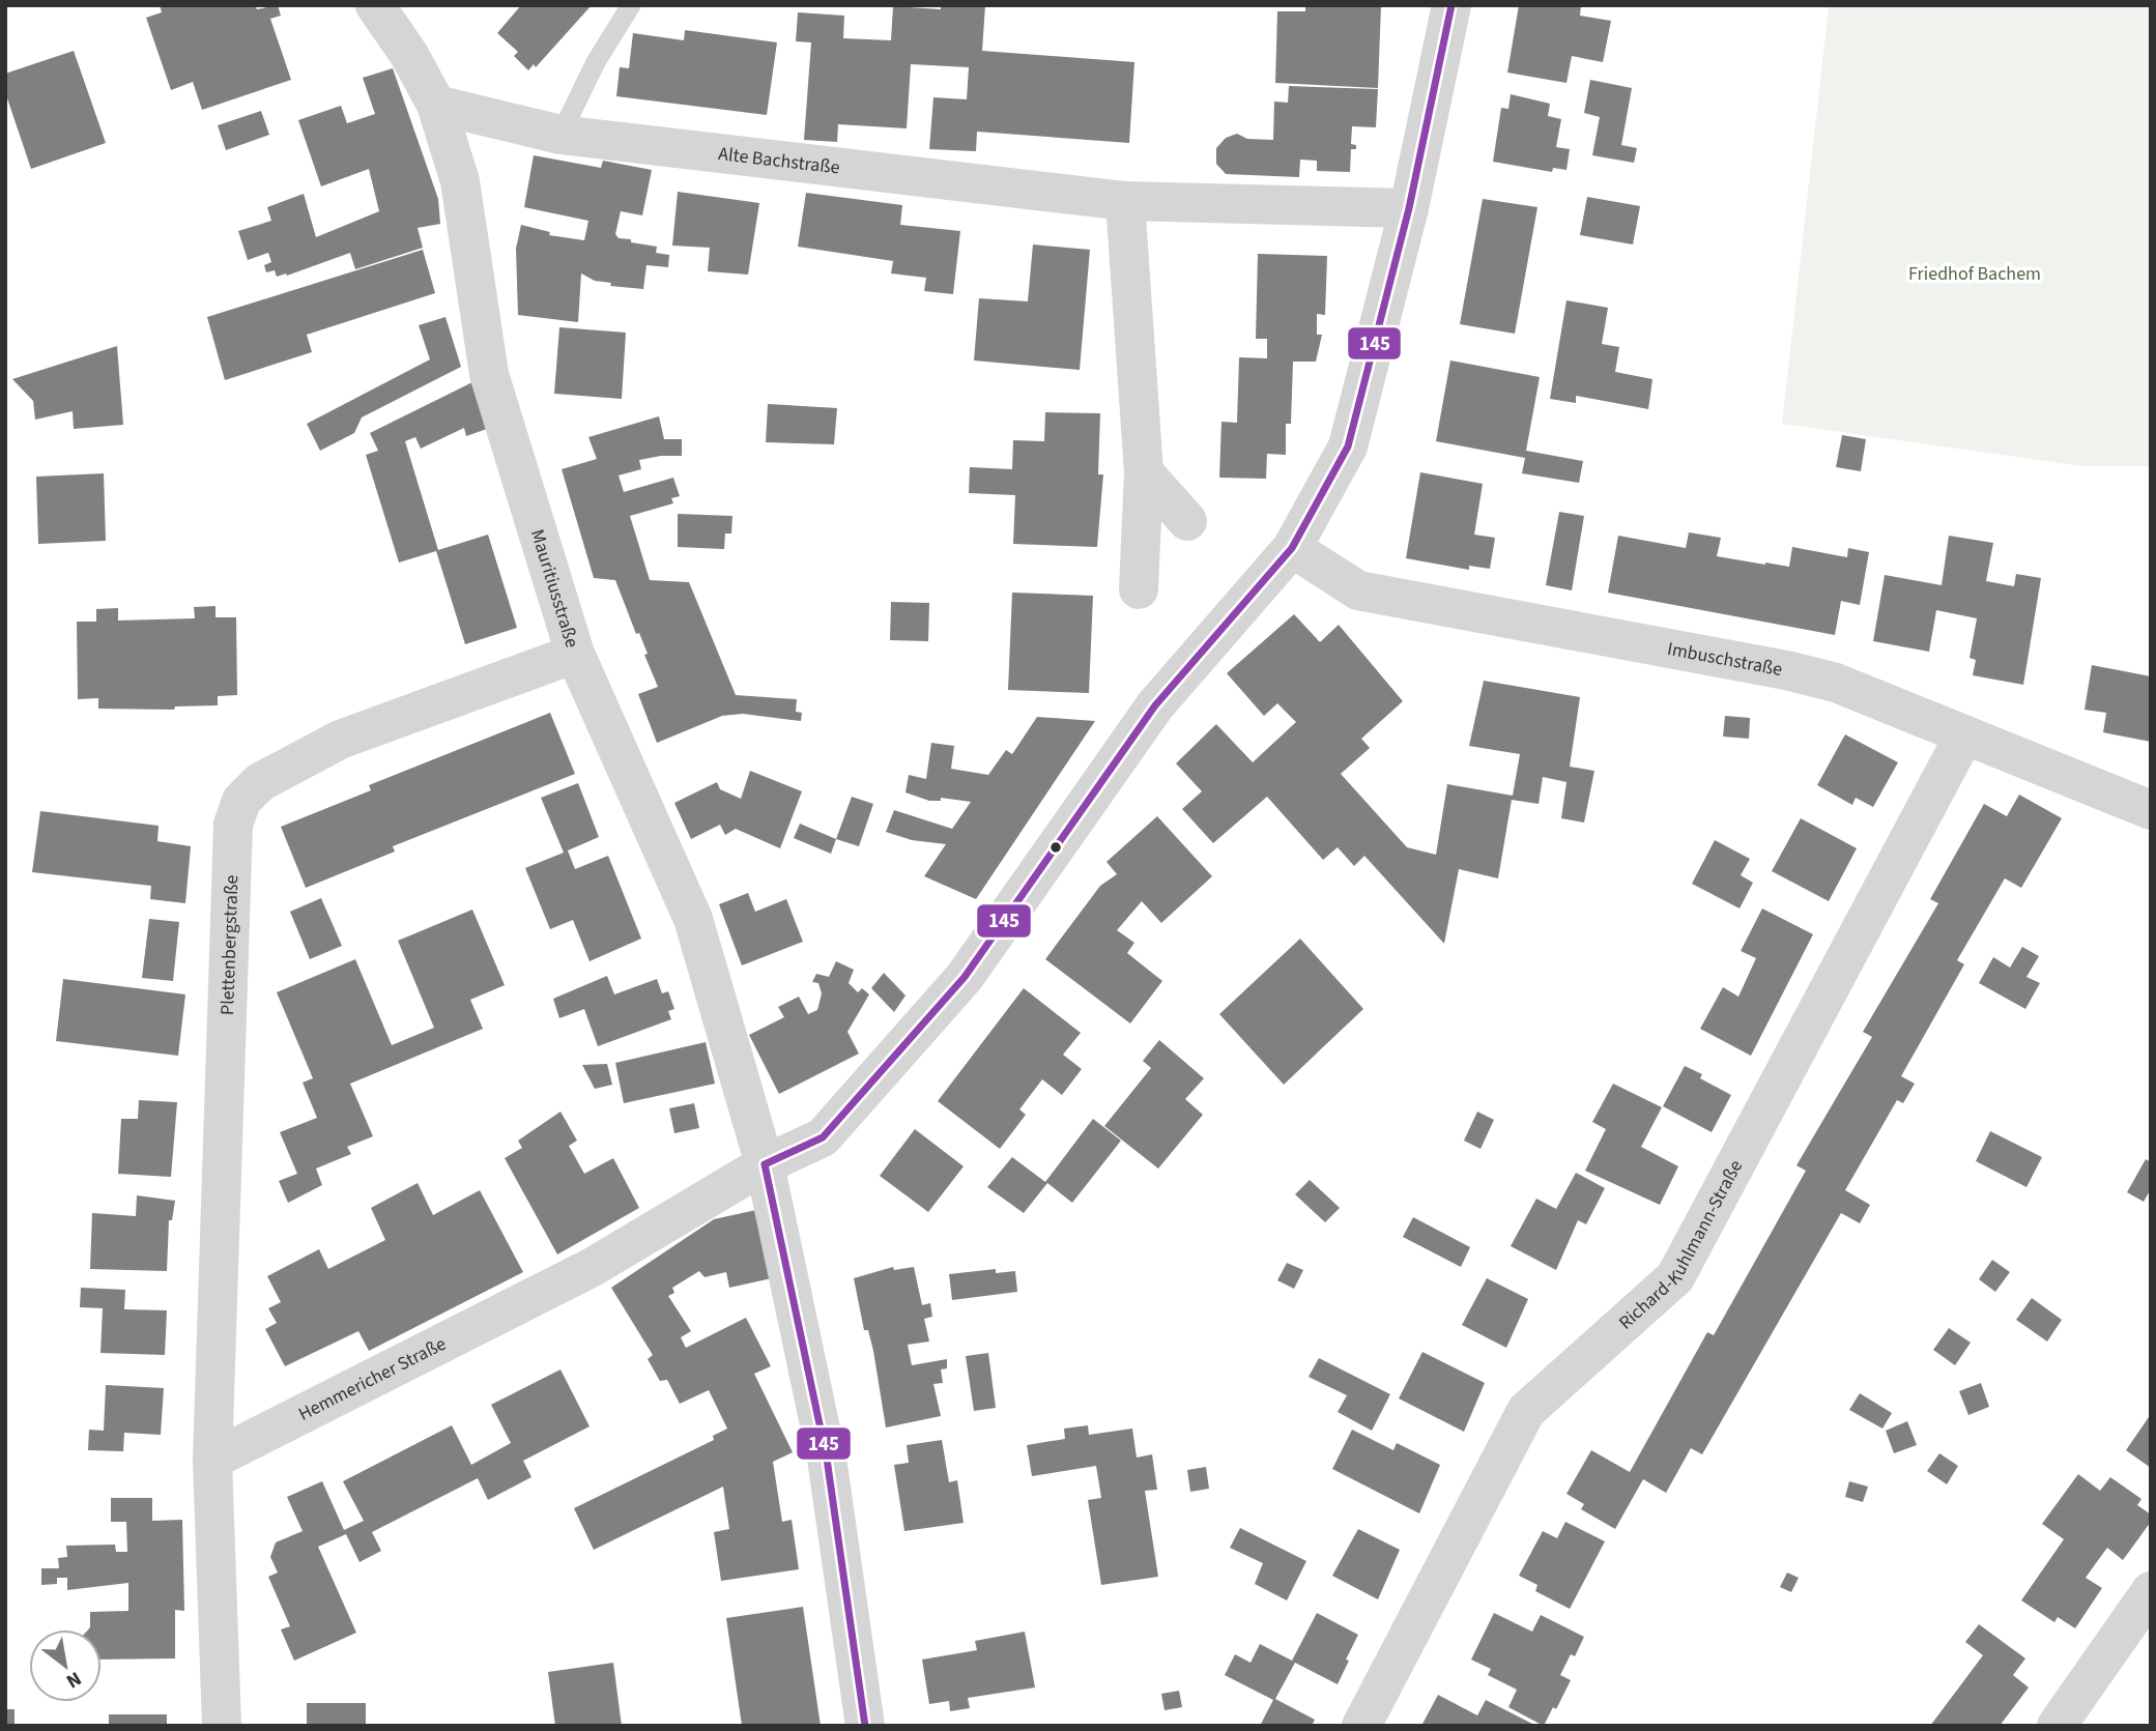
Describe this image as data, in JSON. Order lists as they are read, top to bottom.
{
  "streets": {
    "street": [
      "Alte Bachstraße",
      "Mauritiusstraße",
      "Imbuschstraße",
      "Plettenbergstraße",
      "Richard-Kuhlmann-Straße",
      "Hemmericher Straße"
    ]
  },
  "crossings": [
    ["Alte Bachstraße", "Mauritiusstraße"],
    ["Alte Bachstraße", "Hemmericher Straße"],
    ["Mauritiusstraße", "Plettenbergstraße"],
    ["Mauritiusstraße", "Hemmericher Straße"],
    ["Imbuschstraße", "Richard-Kuhlmann-Straße"],
    ["Imbuschstraße", "Hemmericher Straße"],
    ["Plettenbergstraße", "Hemmericher Straße"]
  ],
  "parks": ["Friedhof Bachem"],
  "lines": ["transit line 145"],
  "north": "bottom right"
}
